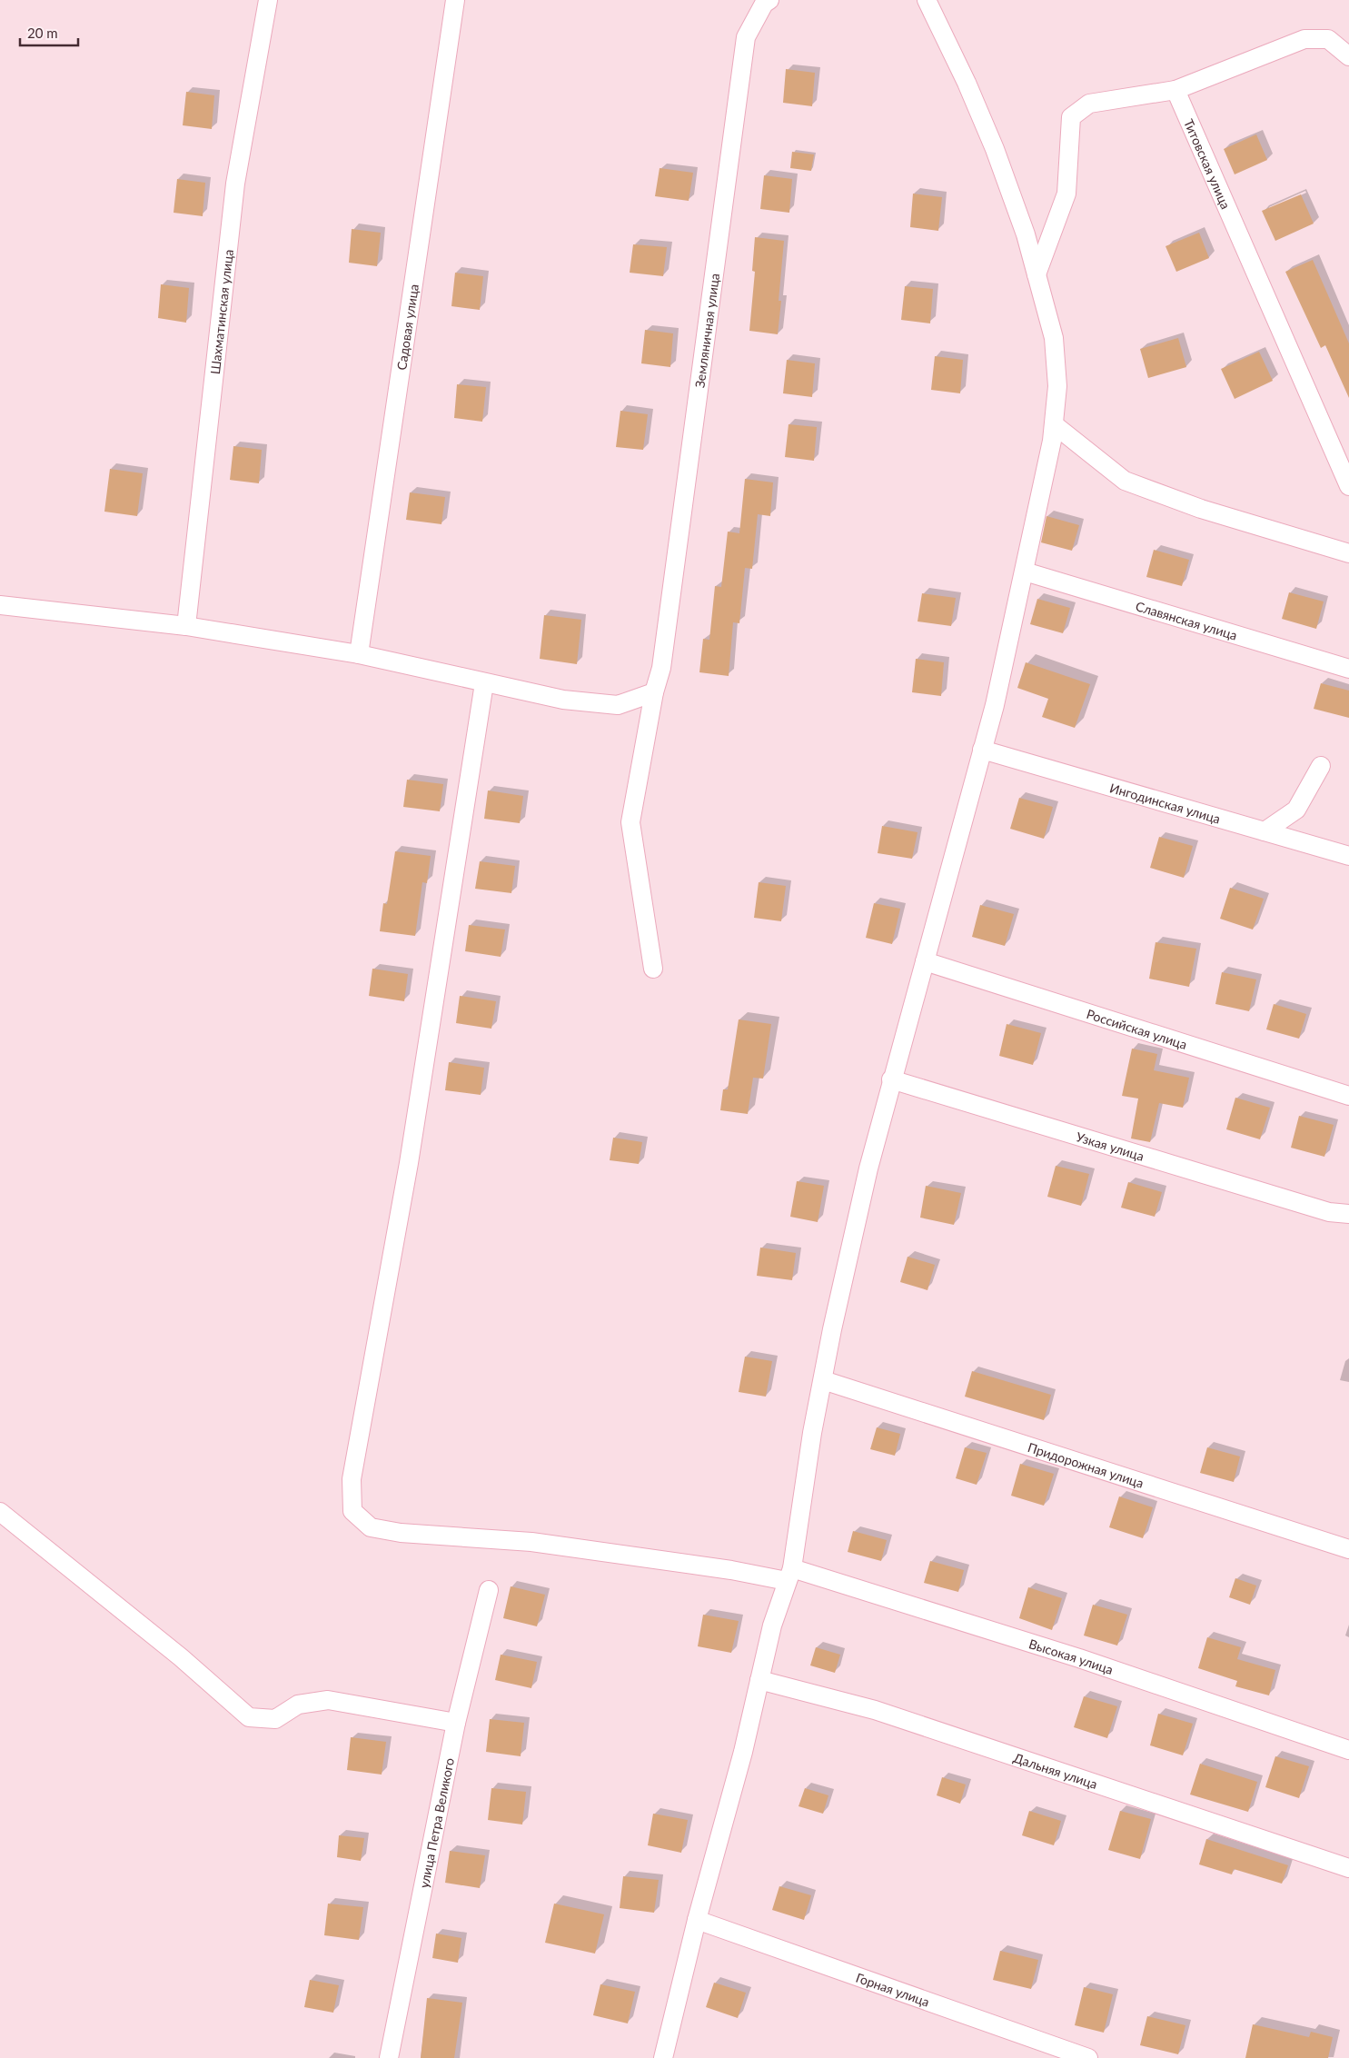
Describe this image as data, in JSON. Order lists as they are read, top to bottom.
{
  "streets": {
    "street": [
      "Титовская улица",
      "Шахматинская улица",
      "Садовая улица",
      "Земляничная улица",
      "Славянская улица",
      "Ингодинская улица",
      "Российская улица",
      "Узкая улица",
      "Придорожная улица",
      "Высокая улица",
      "Дальняя улица",
      "улица Петра Великого",
      "Горная улица"
    ]
  },
  "scale_bar": "20 m"
}
